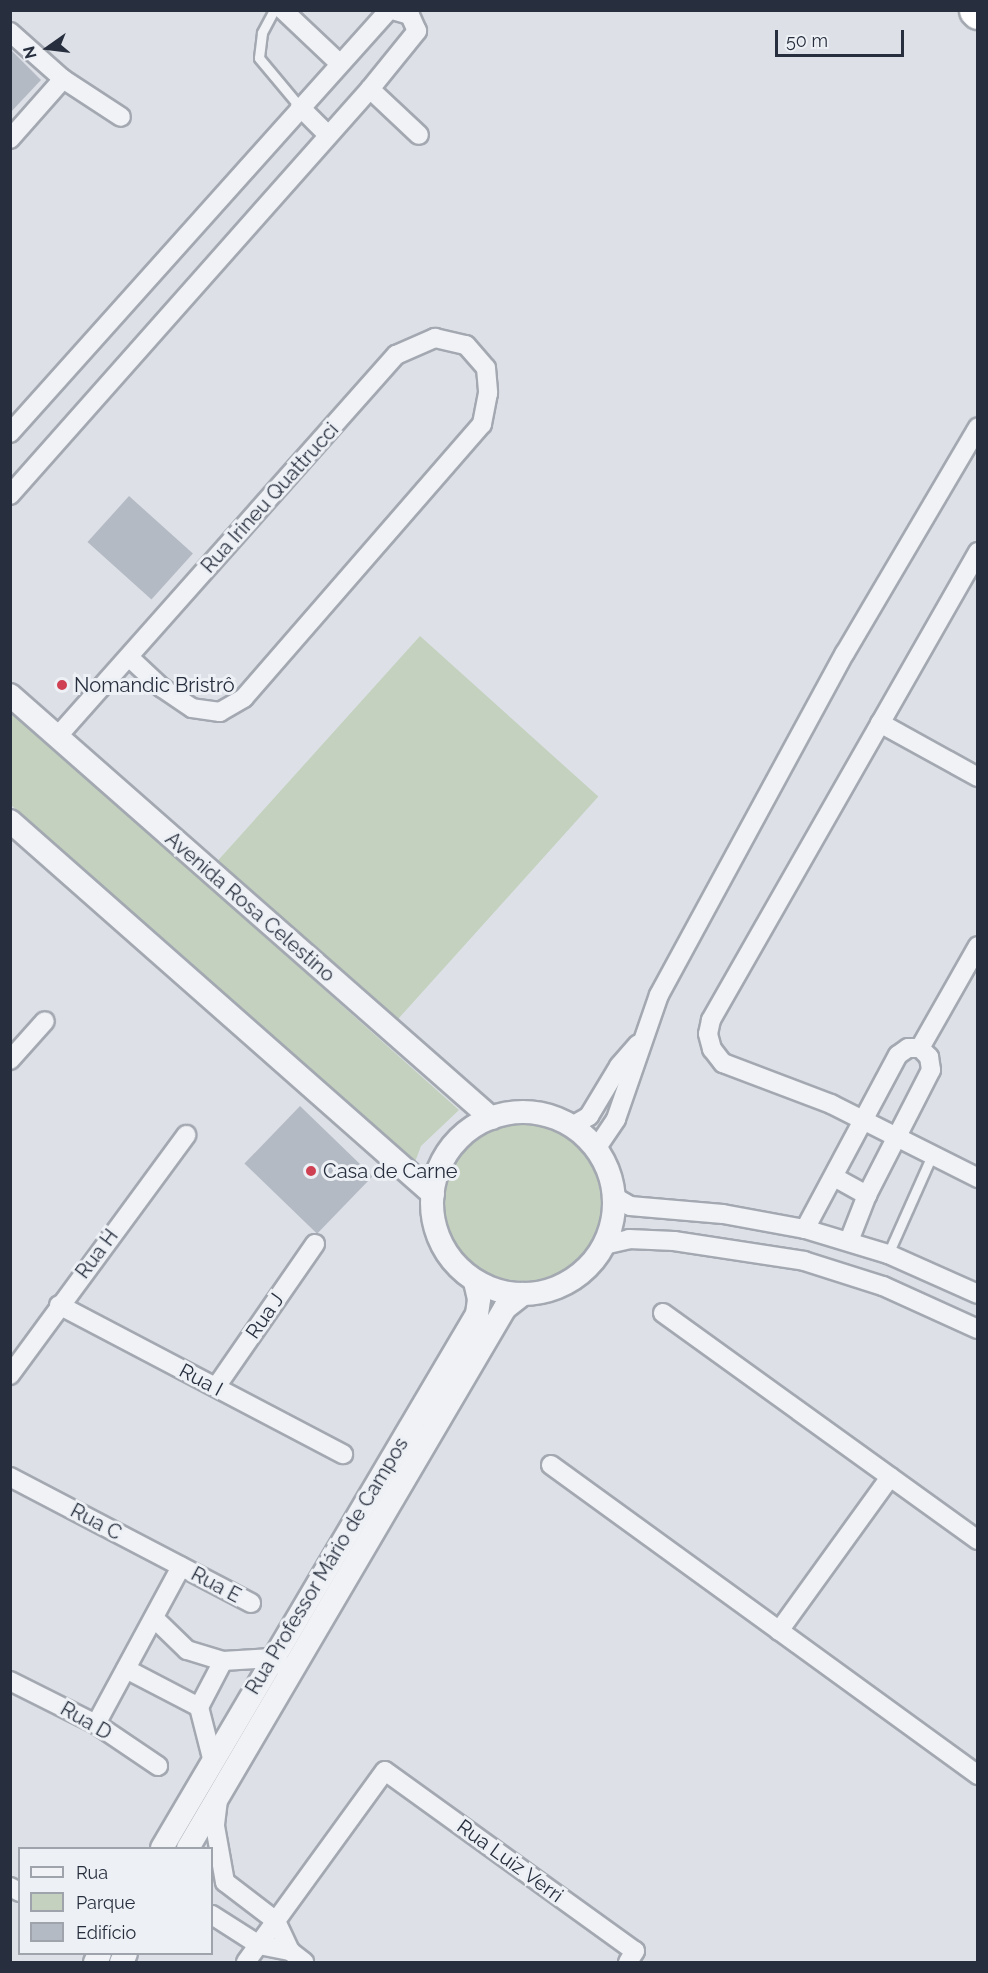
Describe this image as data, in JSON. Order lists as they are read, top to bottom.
{
  "streets": {
    "street": [
      "Rua Irineu Quattrucci",
      "Avenida Rosa Celestino",
      "Rua H",
      "Rua J",
      "Rua I",
      "Rua C",
      "Rua Professor Mário de Campos",
      "Rua E",
      "Rua D",
      "Rua Luiz Verri"
    ]
  },
  "crossings": [
    ["Rua Irineu Quattrucci", "Avenida Rosa Celestino"],
    ["Avenida Rosa Celestino", "Rua Professor Mário de Campos"],
    ["Rua H", "Rua I"],
    ["Rua J", "Rua I"],
    ["Rua C", "Rua E"]
  ],
  "places": ["Nomandic Bristrô", "Casa de Carne"],
  "legend": ["Rua", "Parque", "Edifício"],
  "scale_bar": "50 m",
  "north": "left"
}
